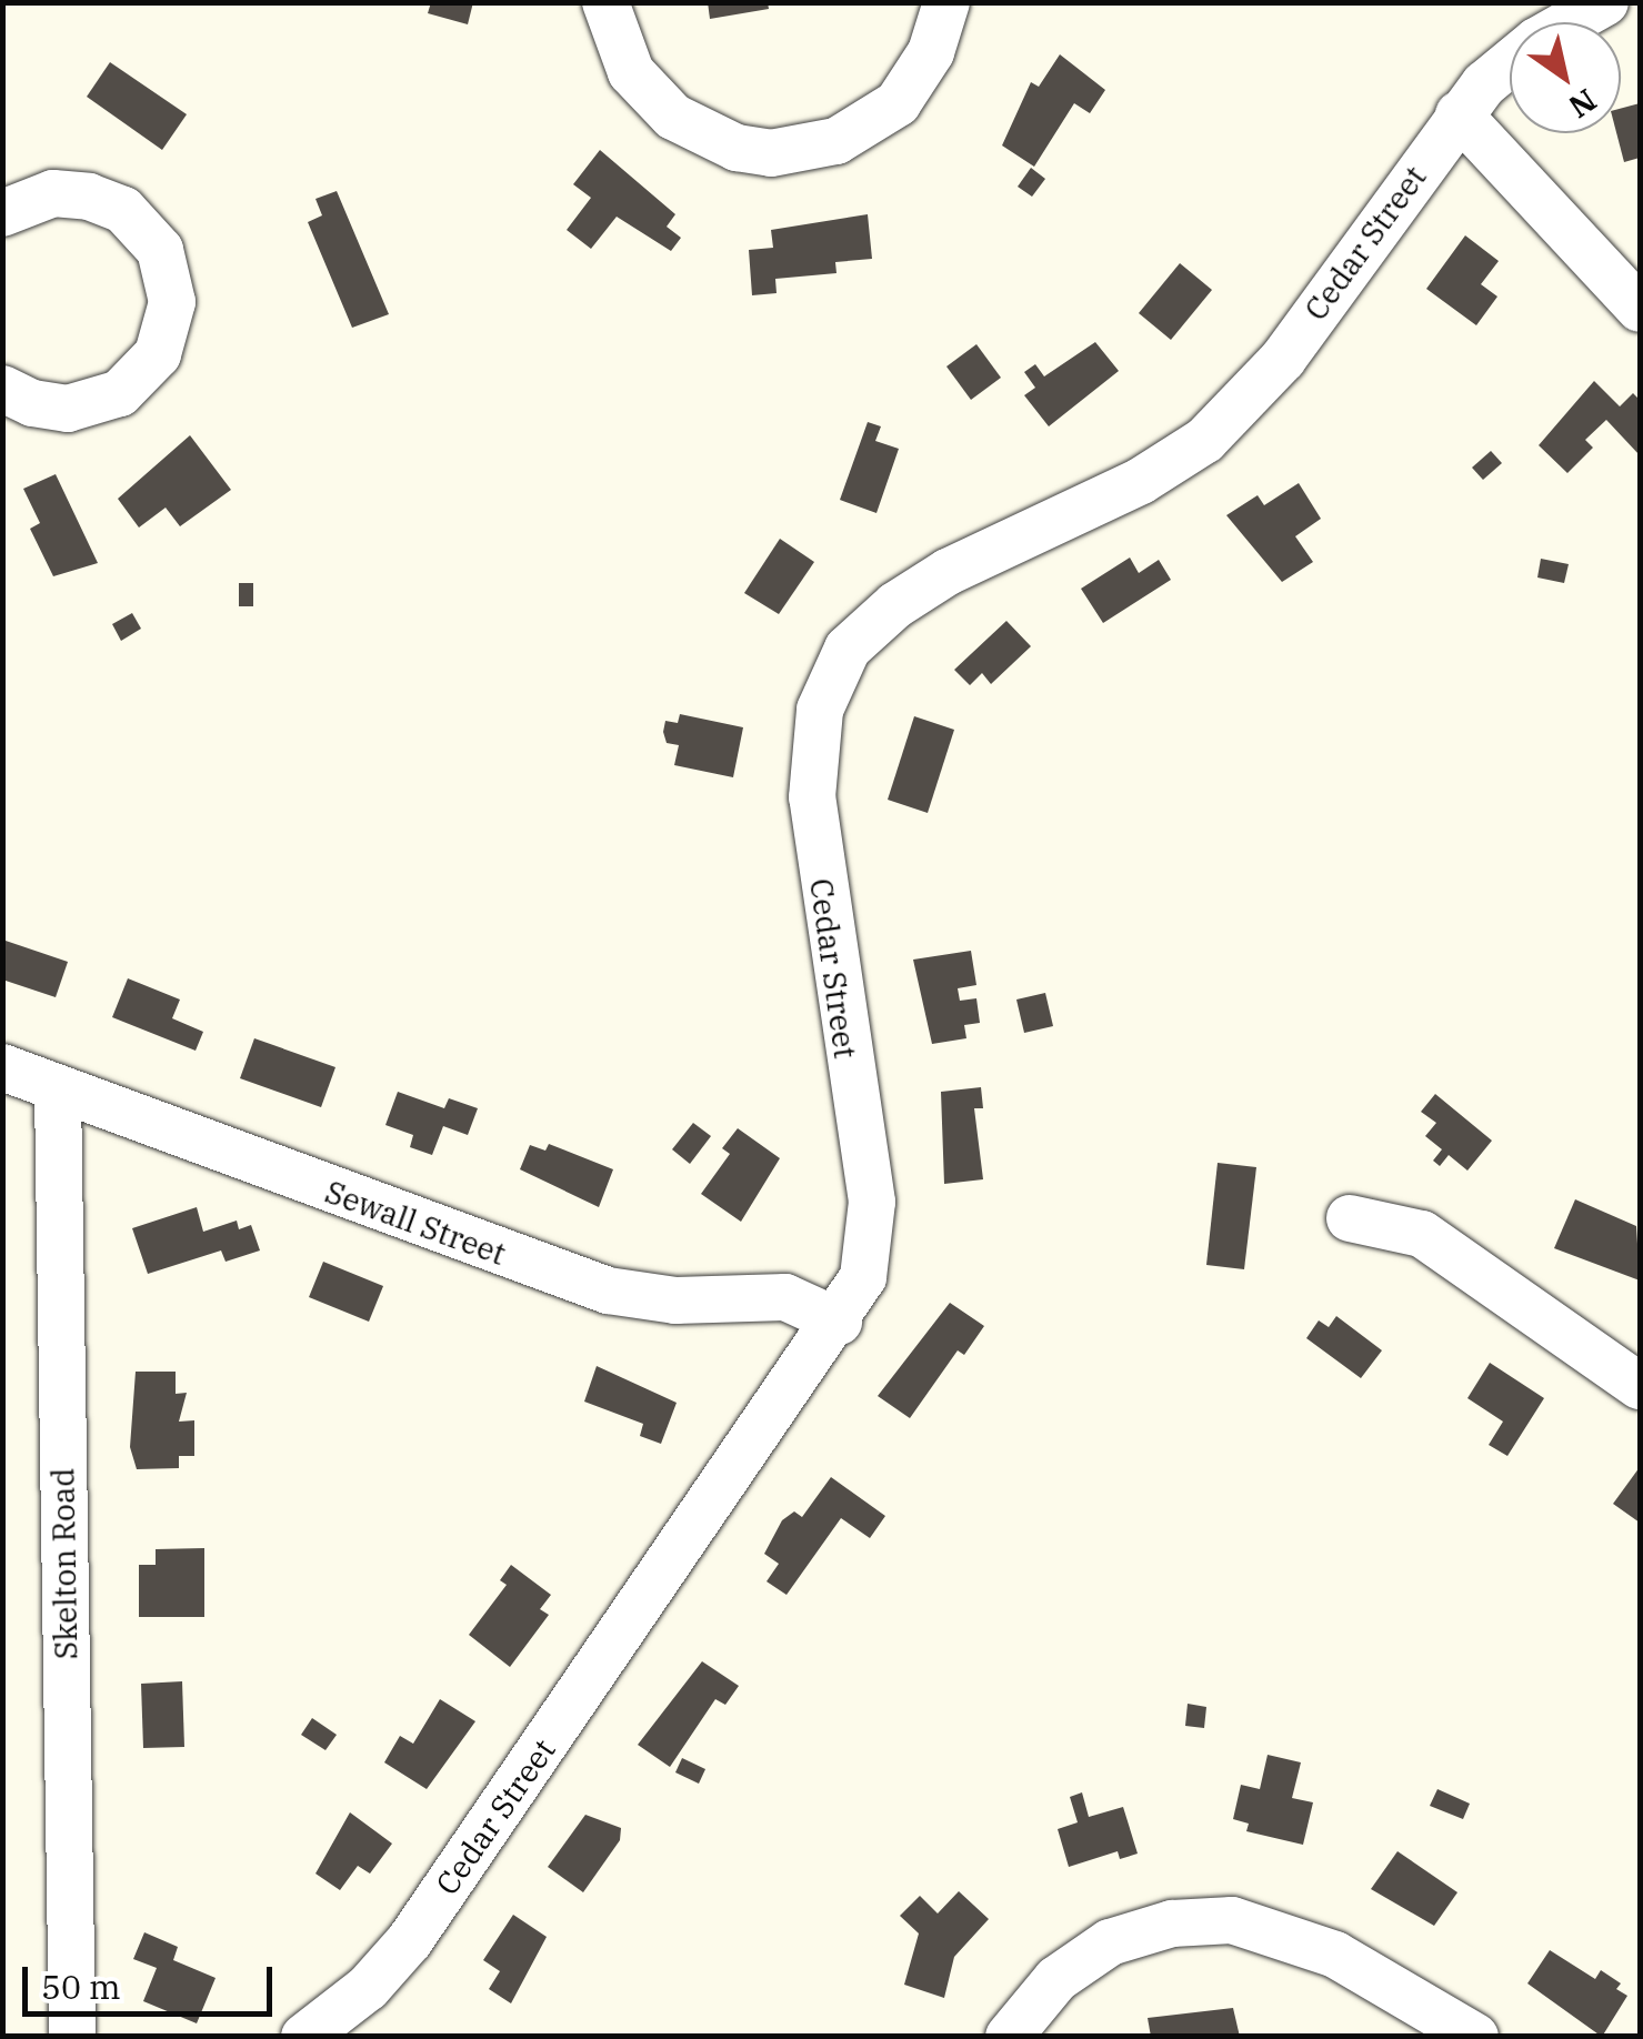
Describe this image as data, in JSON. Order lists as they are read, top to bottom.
{
  "streets": {
    "street": ["Cedar Street", "Sewall Street", "Skelton Road"]
  },
  "crossings": [
    ["Cedar Street", "Sewall Street"],
    ["Sewall Street", "Skelton Road"]
  ],
  "scale_bar": "50 m",
  "north": "bottom right"
}
